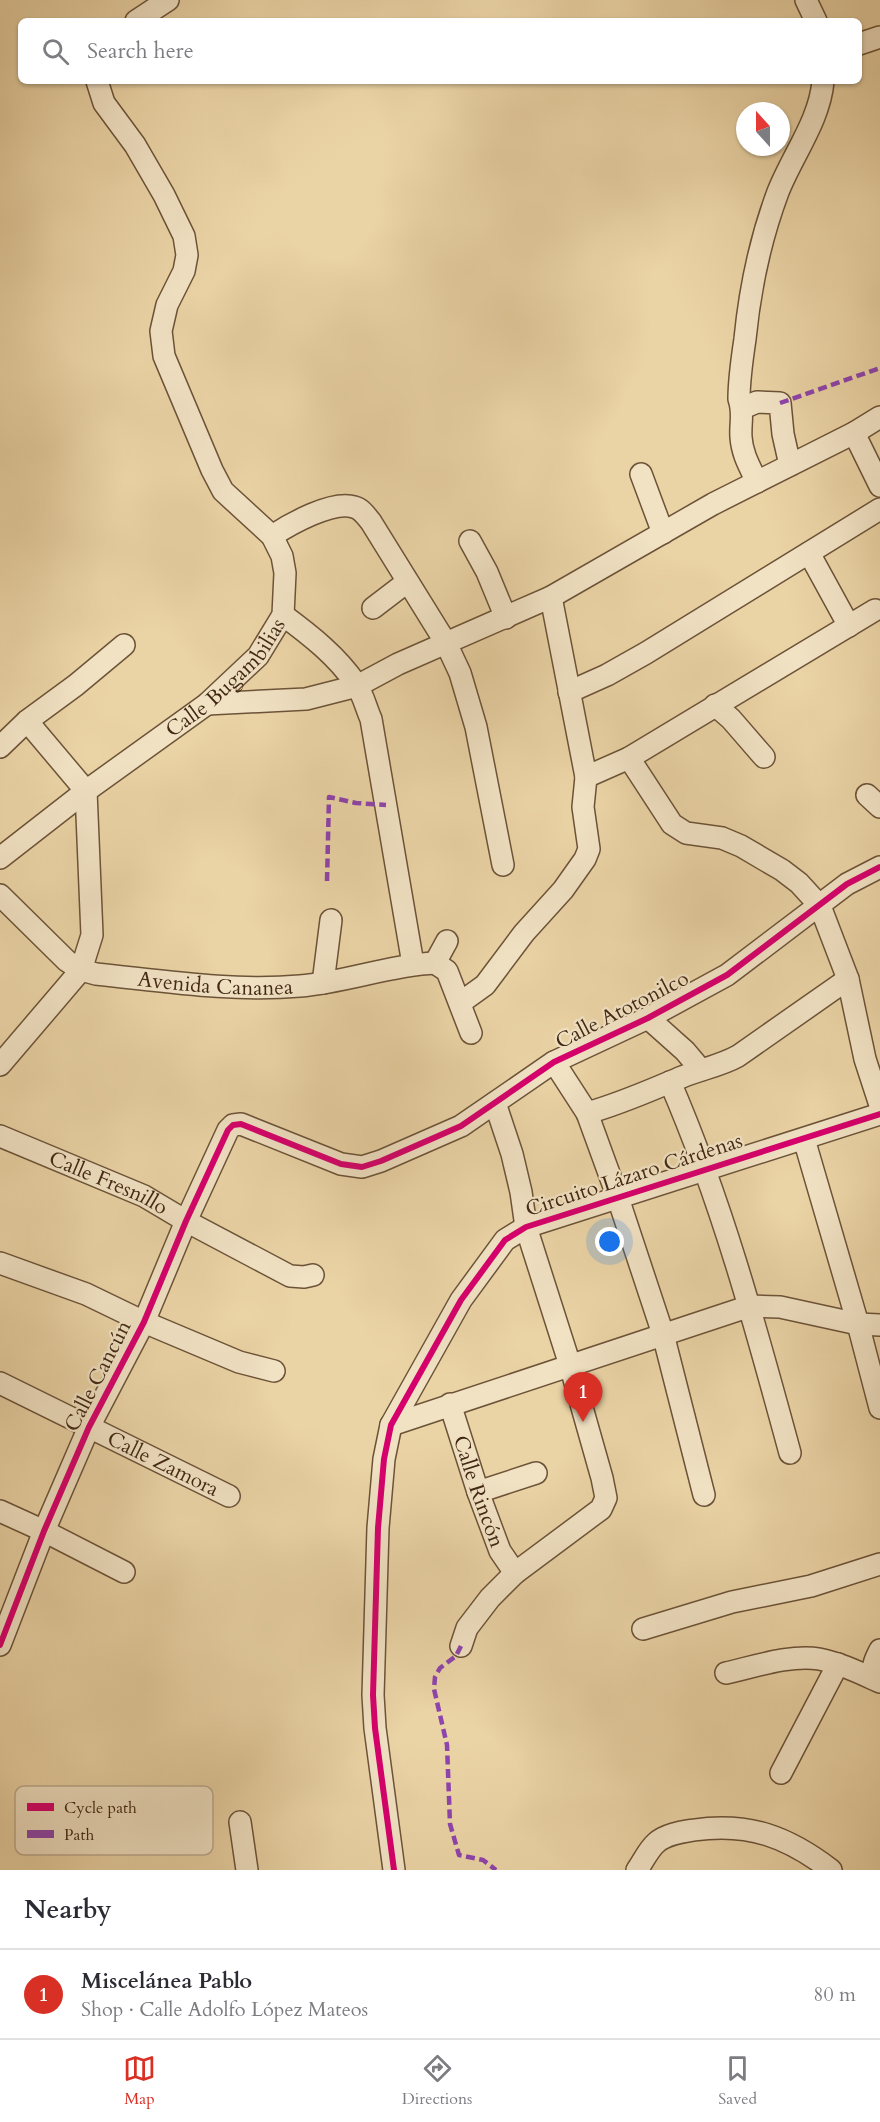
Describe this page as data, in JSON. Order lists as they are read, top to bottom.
{
  "streets": {
    "street": [
      "Calle Bugambilias",
      "Avenida Cananea",
      "Calle Atotonilco",
      "Circuito Lázaro Cárdenas",
      "Calle Fresnillo",
      "Calle Cancún",
      "Calle Zamora",
      "Calle Rincón"
    ]
  },
  "crossings": [
    ["Calle Atotonilco", "Calle Cancún"],
    ["Calle Fresnillo", "Calle Cancún"],
    ["Calle Cancún", "Calle Zamora"]
  ],
  "legend": ["Cycle path", "Path"],
  "north": "top",
  "page": {
    "search": "Search here",
    "pins": "1",
    "heading": "Nearby",
    "list": [
      {
        "mark": "1",
        "name": "Miscelánea Pablo",
        "note": "Shop · Calle Adolfo López Mateos",
        "value": "80 m"
      }
    ],
    "nav": ["Map", "Directions", "Saved"]
  }
}
